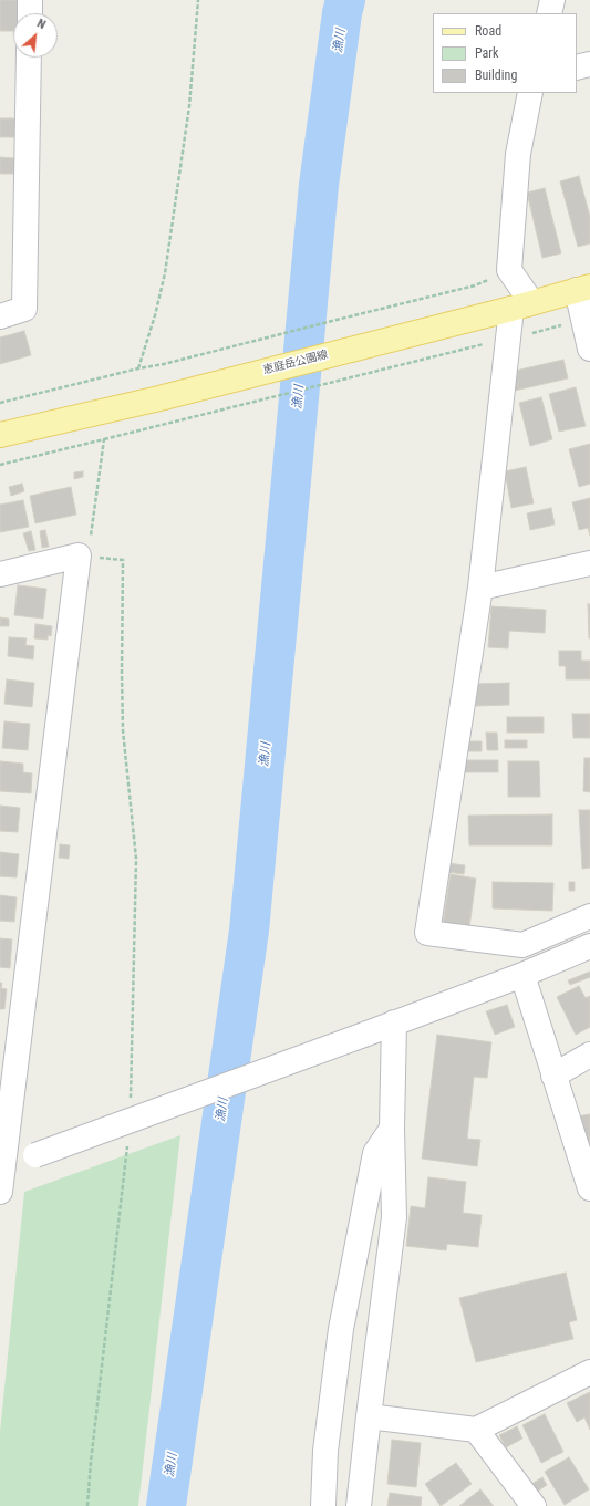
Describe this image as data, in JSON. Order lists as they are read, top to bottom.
{
  "streets": {
    "main road": ["恵庭岳公園線"]
  },
  "water": ["漁川"],
  "legend": ["Road", "Park", "Building"],
  "north": "top right"
}
